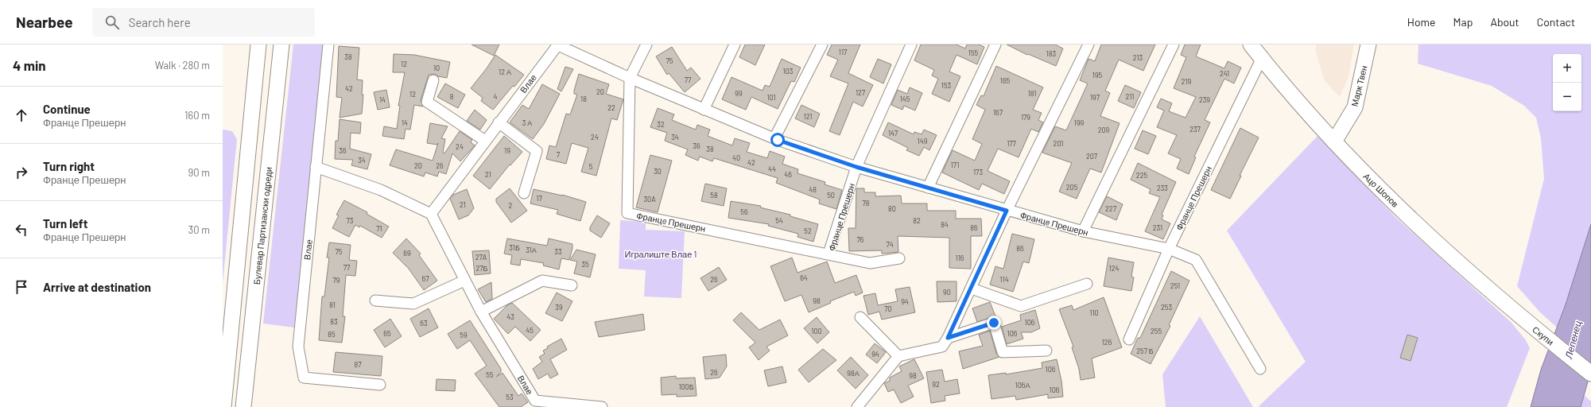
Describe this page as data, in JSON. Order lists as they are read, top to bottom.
{
  "streets": {
    "street": [
      "Влае",
      "Марк Твен",
      "Ацо Шопов",
      "Франце Прешерн",
      "Францe Прешерн",
      "Булевар Партизански одреди",
      "Скупи"
    ]
  },
  "crossings": [
    ["Влае", "Францe Прешерн"],
    ["Марк Твен", "Ацо Шопов"],
    ["Ацо Шопов", "Франце Прешерн"],
    ["Ацо Шопов", "Скупи"],
    ["Франце Прешерн", "Францe Прешерн"]
  ],
  "water": ["Лепенец"],
  "parks": ["Игралиште Влае 1"],
  "house_numbers": [
    "117",
    "155",
    "183",
    "38",
    "213",
    "75",
    "12",
    "10",
    "103",
    "12 А",
    "241",
    "195",
    "77",
    "165",
    "219",
    "153",
    "42",
    "20",
    "127",
    "99",
    "181",
    "12",
    "8",
    "4",
    "211",
    "101",
    "197",
    "18",
    "145",
    "14",
    "239",
    "22",
    "167",
    "121",
    "179",
    "14",
    "3 А",
    "199",
    "32",
    "237",
    "209",
    "147",
    "24",
    "34",
    "149",
    "177",
    "201",
    "36",
    "24",
    "38",
    "36",
    "19",
    "7",
    "207",
    "40",
    "34",
    "42",
    "171",
    "20",
    "26",
    "5",
    "44",
    "30",
    "173",
    "21",
    "46",
    "225",
    "205",
    "233",
    "48",
    "58",
    "50",
    "17",
    "30A",
    "78",
    "21",
    "2",
    "80",
    "227",
    "56",
    "73",
    "54",
    "82",
    "84",
    "86",
    "231",
    "71",
    "52",
    "76",
    "74",
    "31Б",
    "86",
    "31А",
    "75",
    "33",
    "69",
    "27A",
    "116",
    "35",
    "77",
    "27Б",
    "124",
    "64",
    "67",
    "26",
    "114",
    "79",
    "251",
    "90",
    "98",
    "94",
    "81",
    "39",
    "253",
    "70",
    "110",
    "43",
    "83",
    "106",
    "63",
    "45",
    "100",
    "255",
    "65",
    "106",
    "85",
    "59",
    "126",
    "257 Б",
    "94",
    "87",
    "106",
    "26",
    "98А",
    "55",
    "98",
    "92",
    "106А",
    "100Б",
    "106",
    "53"
  ],
  "page": {
    "header": "Nearbee",
    "search": "Search here",
    "nav": [
      "Home",
      "Map",
      "About",
      "Contact"
    ],
    "heading": ["4 min", "Walk · 280 m"],
    "map_buttons": ["+", "−"],
    "list": [
      ["Continue", "Францe Прешерн", "160 m"],
      ["Turn right", "Франце Прешерн", "90 m"],
      ["Turn left", "Франце Прешерн", "30 m"],
      "Arrive at destination"
    ]
  }
}
